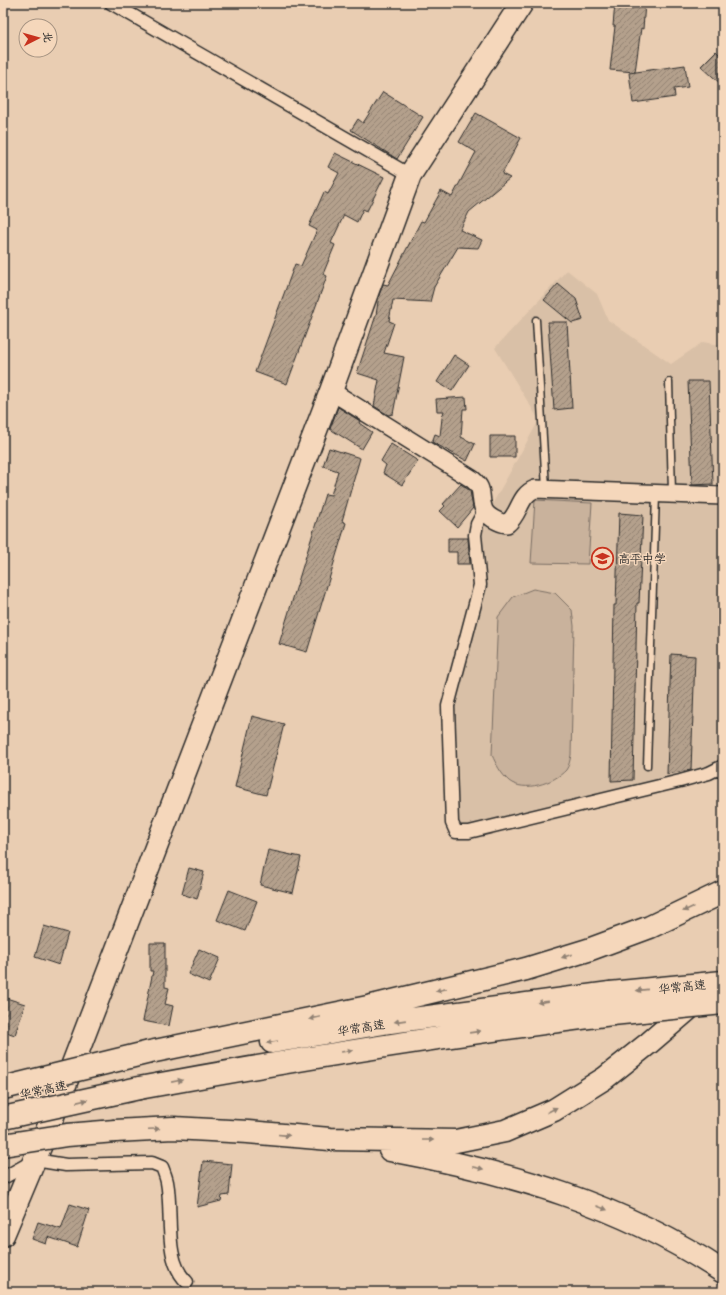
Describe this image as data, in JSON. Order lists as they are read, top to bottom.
{
  "streets": {
    "highway": ["华常高速"]
  },
  "places": {
    "school or university": ["高平中学"]
  },
  "north": "right"
}
